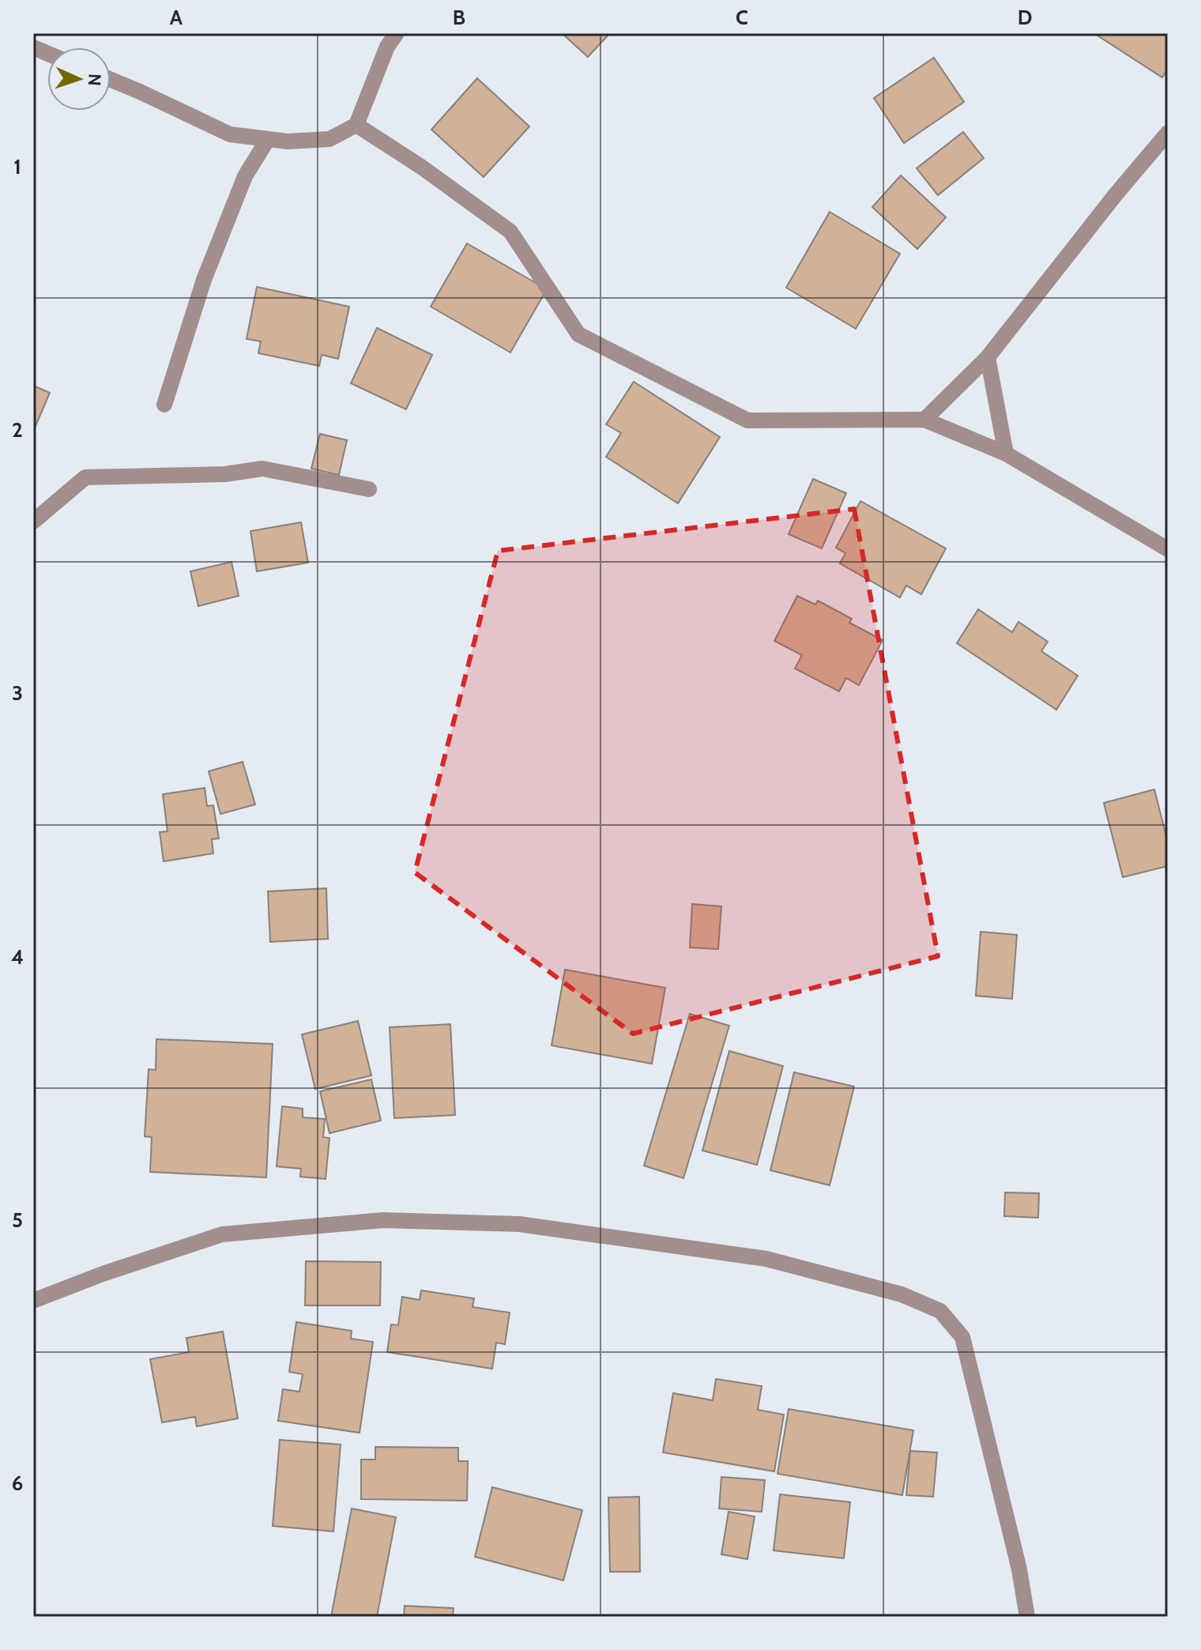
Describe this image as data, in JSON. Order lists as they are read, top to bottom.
{
  "north": "right",
  "grid": {
    "columns": [
      "A",
      "B",
      "C",
      "D"
    ],
    "rows": [
      "1",
      "2",
      "3",
      "4",
      "5",
      "6"
    ]
  }
}
